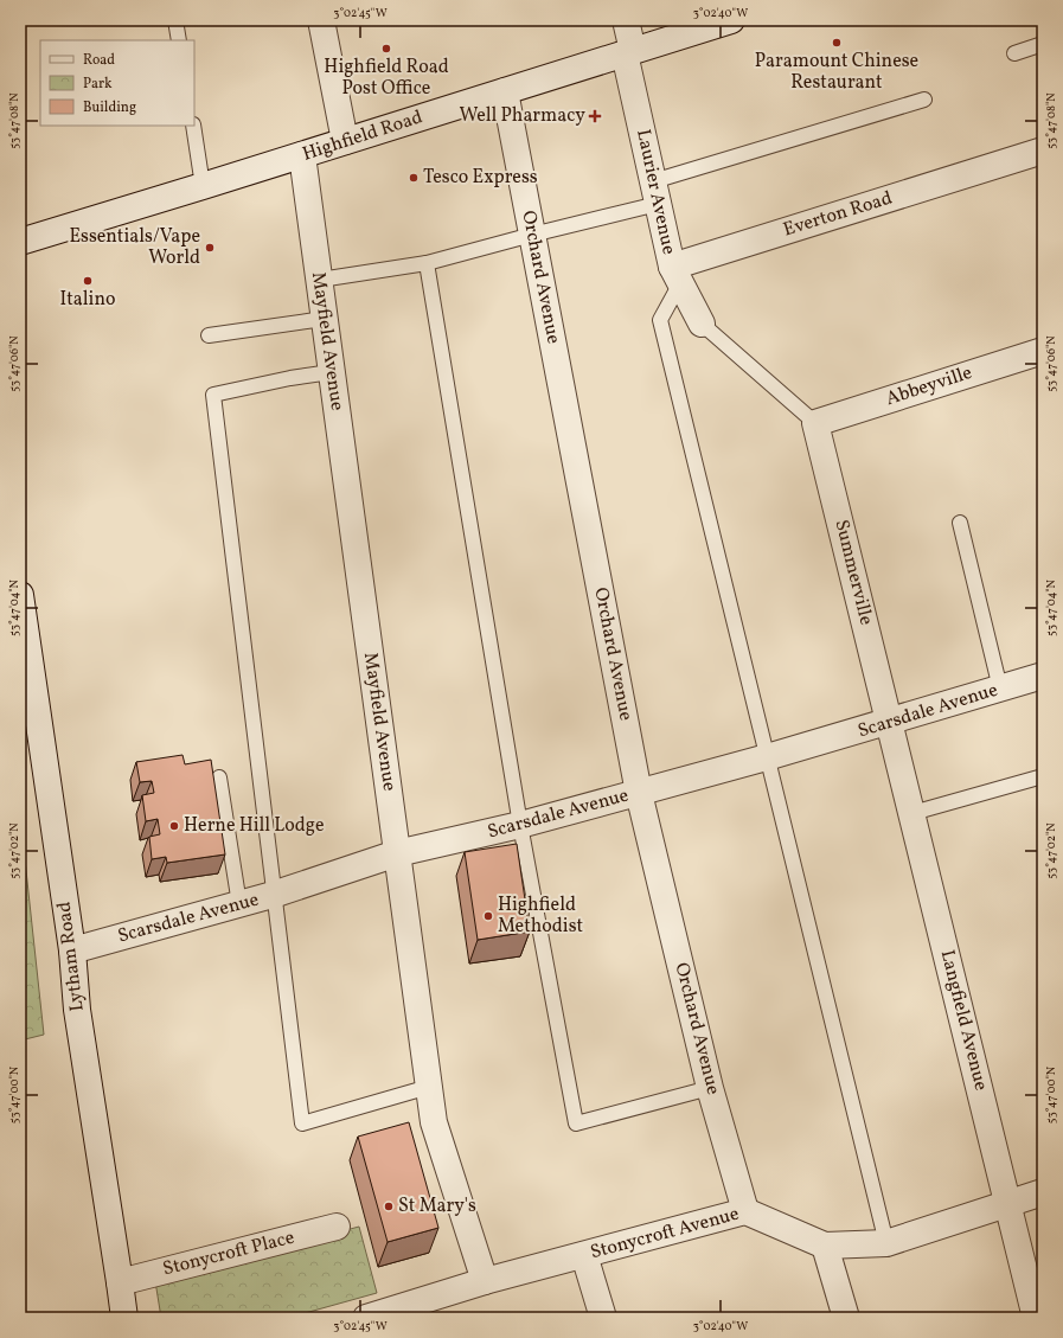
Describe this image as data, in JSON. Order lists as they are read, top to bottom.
{
  "streets": {
    "street": [
      "Highfield Road",
      "Laurier Avenue",
      "Everton Road",
      "Orchard Avenue",
      "Mayfield Avenue",
      "Abbeyville",
      "Summerville",
      "Scarsdale Avenue",
      "Lytham Road",
      "Langfield Avenue",
      "Stonycroft Avenue",
      "Stonycroft Place"
    ]
  },
  "crossings": [
    ["Highfield Road", "Laurier Avenue"],
    ["Highfield Road", "Orchard Avenue"],
    ["Highfield Road", "Mayfield Avenue"],
    ["Laurier Avenue", "Everton Road"],
    ["Orchard Avenue", "Scarsdale Avenue"],
    ["Orchard Avenue", "Stonycroft Avenue"],
    ["Mayfield Avenue", "Scarsdale Avenue"],
    ["Mayfield Avenue", "Stonycroft Avenue"],
    ["Abbeyville", "Summerville"],
    ["Summerville", "Scarsdale Avenue"],
    ["Summerville", "Langfield Avenue"],
    ["Scarsdale Avenue", "Lytham Road"],
    ["Scarsdale Avenue", "Langfield Avenue"],
    ["Lytham Road", "Stonycroft Place"],
    ["Langfield Avenue", "Stonycroft Avenue"]
  ],
  "places": {
    "other": [
      "Paramount Chinese Restaurant",
      "Highfield Road Post Office",
      "Tesco Express",
      "Essentials/Vape World",
      "Italino",
      "Herne Hill Lodge",
      "Highfield Methodist",
      "St Mary's"
    ],
    "health": ["Well Pharmacy"]
  },
  "legend": ["Road", "Park", "Building"],
  "coordinates": [
    "3°02'45\"W",
    "3°02'40\"W",
    "53°47'08\"N",
    "53°47'06\"N",
    "53°47'04\"N",
    "53°47'02\"N",
    "53°47'00\"N"
  ]
}
